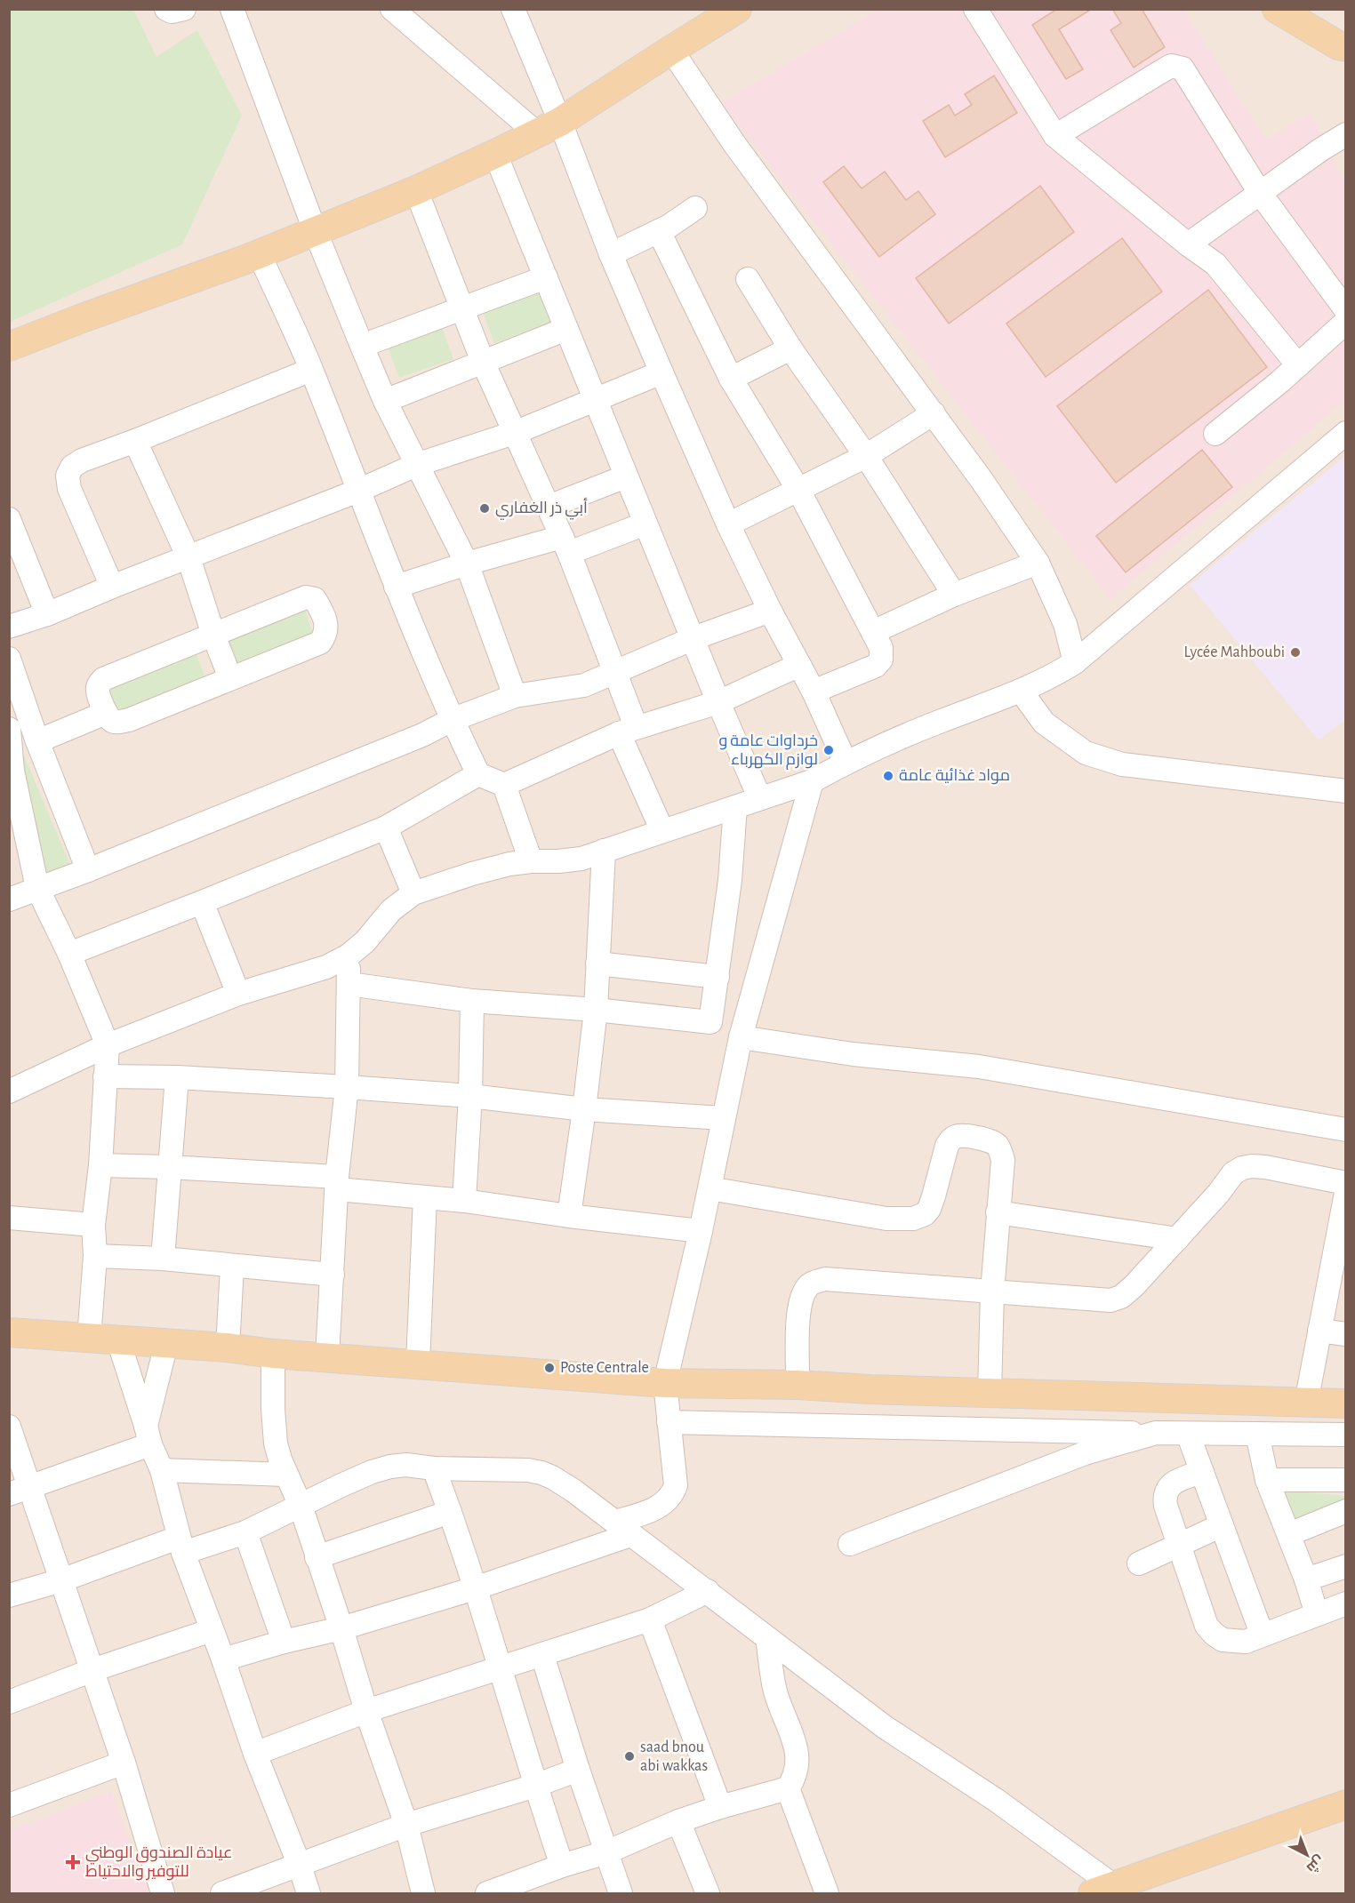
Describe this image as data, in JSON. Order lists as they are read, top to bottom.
{
  "places": {
    "other": [
      "أبي ذر الغفاري",
      "Lycée Mahboubi",
      "خرداوات عامة و لوازم الكهرباء",
      "مواد غذائية عامة",
      "Poste Centrale",
      "saad bnou abi wakkas"
    ],
    "health": ["عيادة الصندوق الوطني للتوفير والاحتياط"]
  },
  "north": "bottom right"
}
